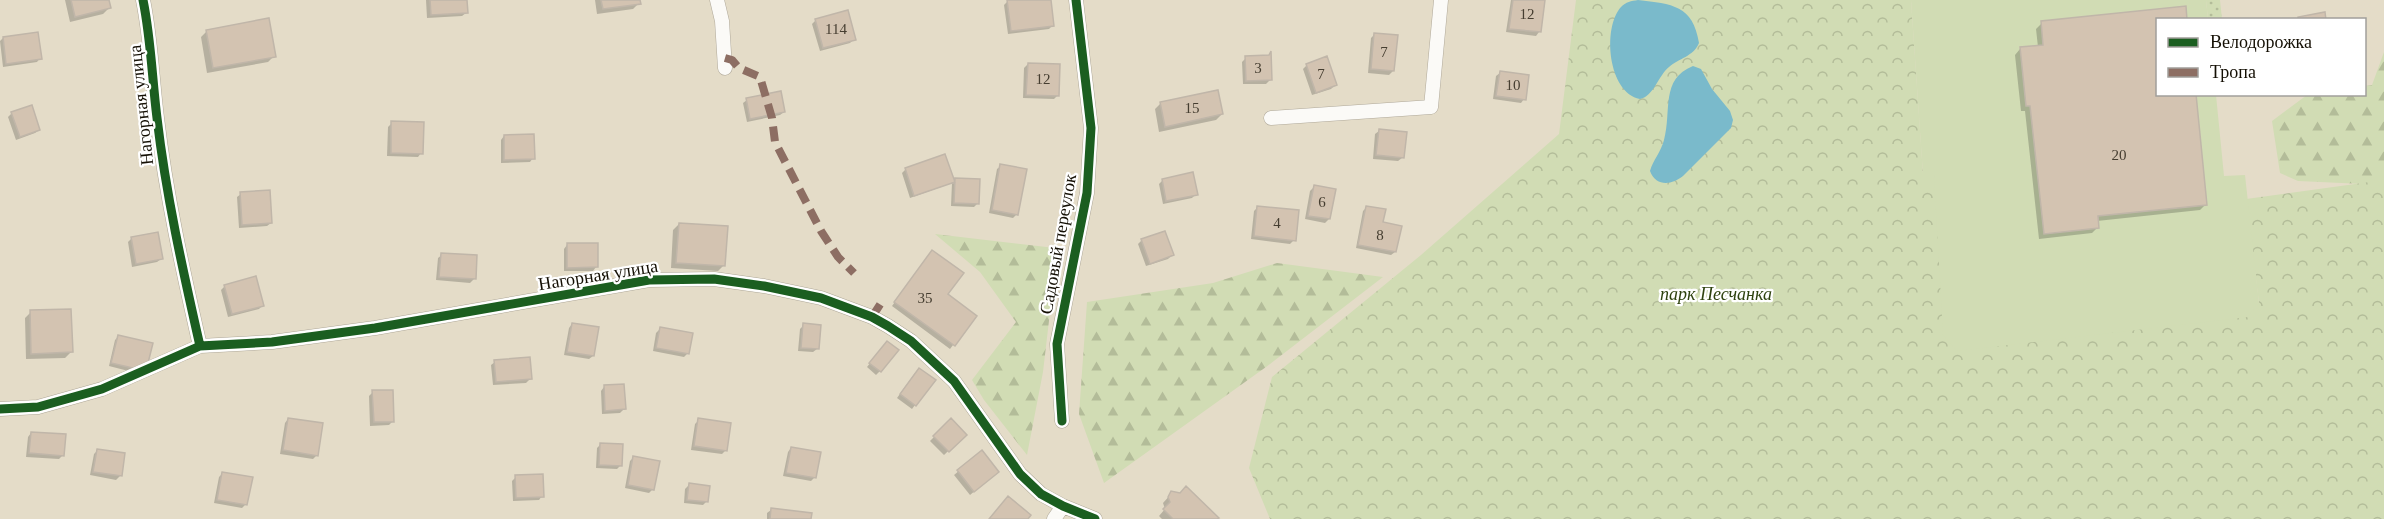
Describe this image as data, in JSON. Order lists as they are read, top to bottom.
{
  "streets": {
    "street": ["Нагорная улица", "Садовый переулок"]
  },
  "parks": ["парк Песчанка"],
  "house_numbers": [
    "12",
    "114",
    "7",
    "3",
    "7",
    "12",
    "10",
    "15",
    "20",
    "6",
    "4",
    "8",
    "35"
  ],
  "legend": ["Велодорожка", "Тропа"]
}
